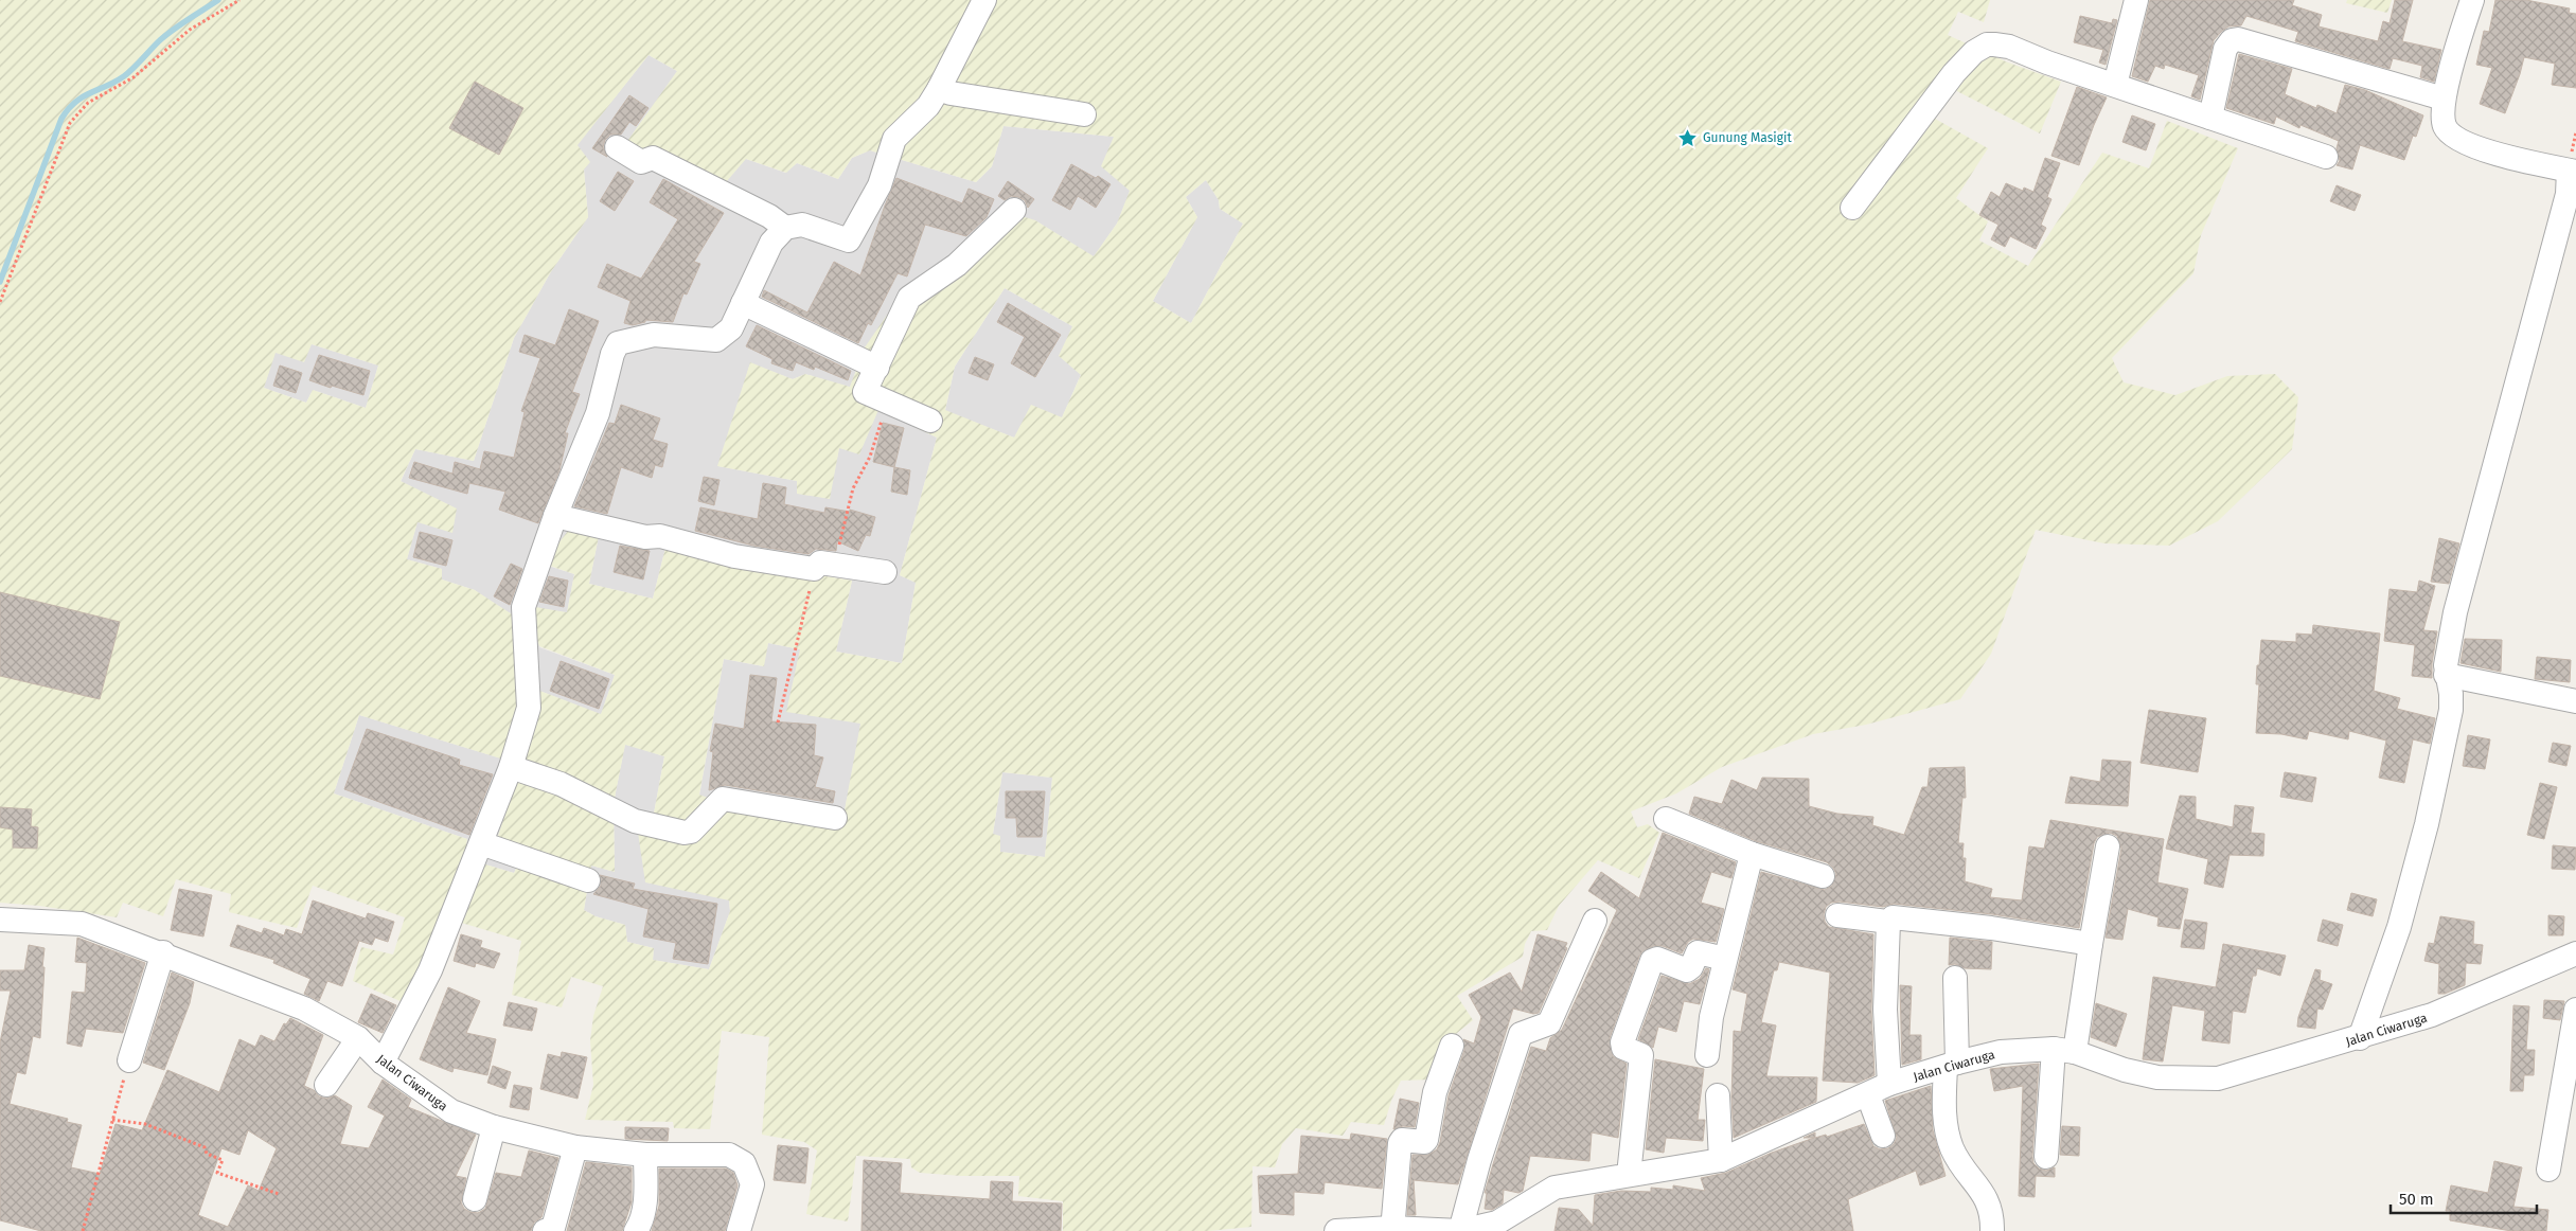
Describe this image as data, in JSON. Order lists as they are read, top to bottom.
{
  "streets": {
    "street": ["Jalan Ciwaruga"]
  },
  "places": {
    "place": ["Gunung Masigit"]
  },
  "scale_bar": "50 m"
}
